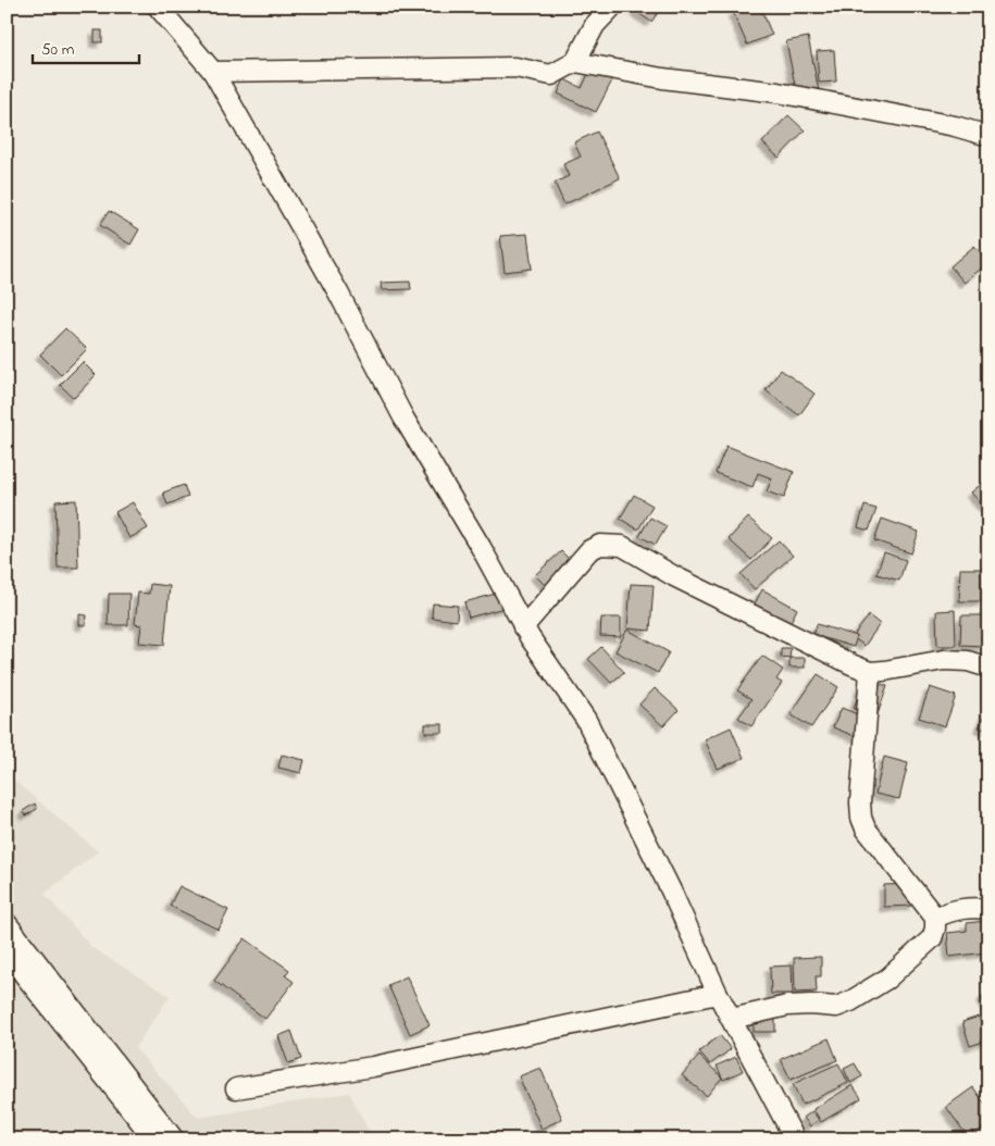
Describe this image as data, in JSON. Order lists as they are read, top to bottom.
{
  "scale_bar": "50 m"
}
